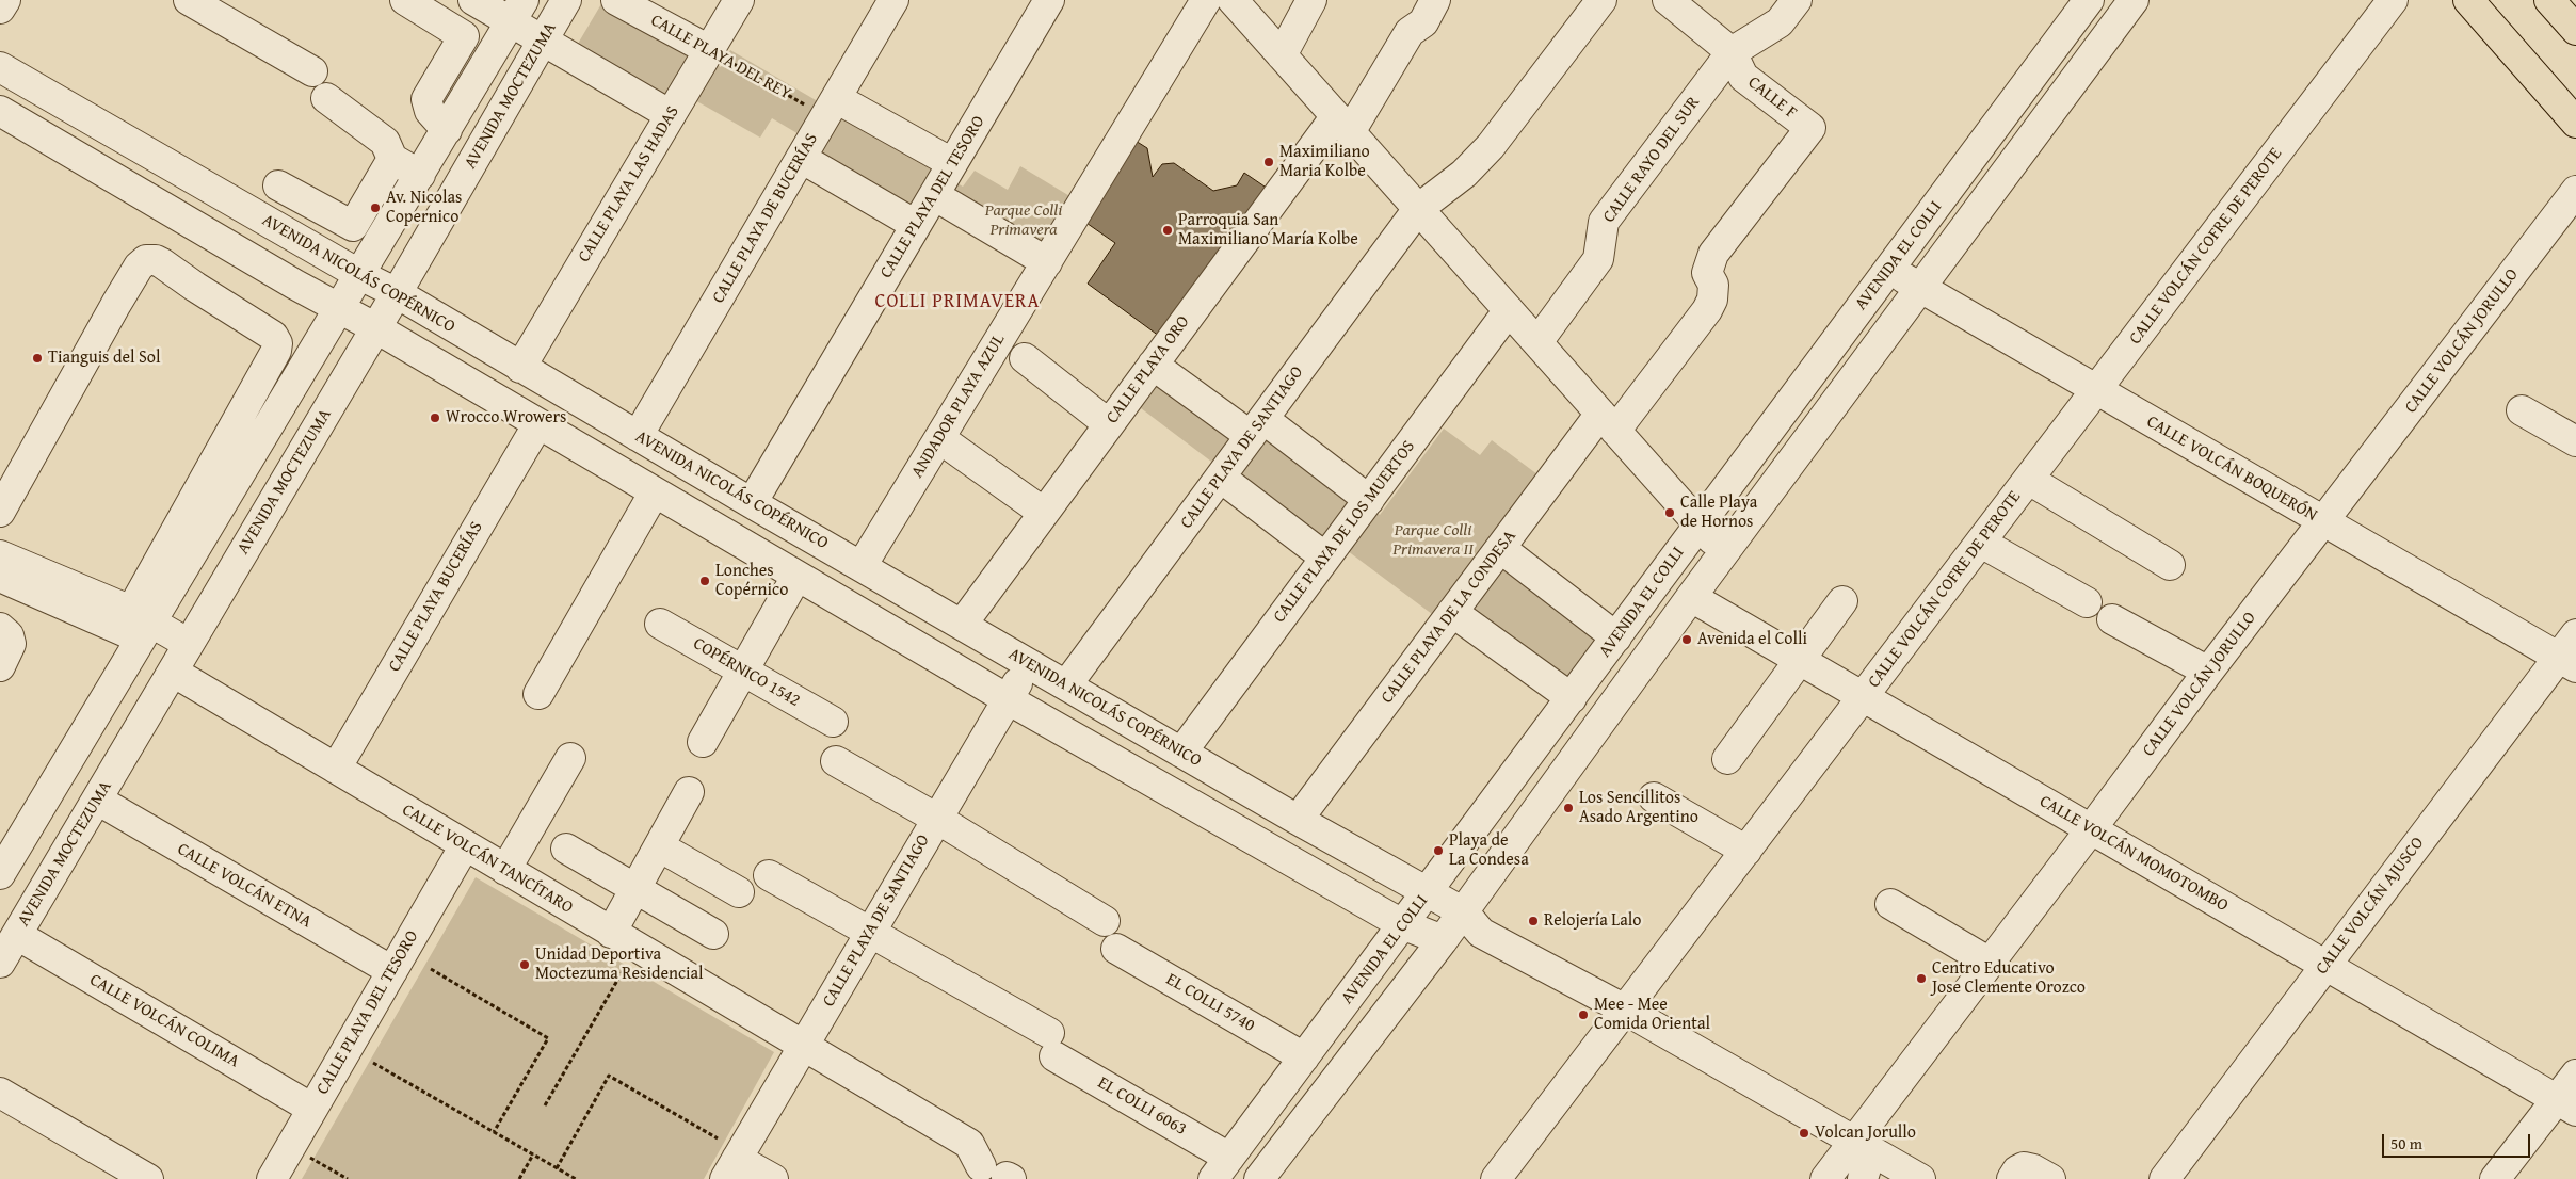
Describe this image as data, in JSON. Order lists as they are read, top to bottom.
{
  "streets": {
    "street": [
      "CALLE PLAYA DEL REY",
      "AVENIDA MOCTEZUMA",
      "CALLE F",
      "CALLE RAYO DEL SUR",
      "CALLE PLAYA LAS HADAS",
      "CALLE PLAYA DEL TESORO",
      "CALLE PLAYA DE BUCERÍAS",
      "CALLE VOLCÁN COFRE DE PEROTE",
      "AVENIDA EL COLLI",
      "AVENIDA NICOLÁS COPÉRNICO",
      "CALLE VOLCÁN JORULLO",
      "CALLE PLAYA ORO",
      "ANDADOR PLAYA AZUL",
      "CALLE PLAYA DE SANTIAGO",
      "CALLE VOLCÁN BOQUERÓN",
      "CALLE PLAYA DE LOS MUERTOS",
      "CALLE PLAYA BUCERÍAS",
      "CALLE PLAYA DE LA CONDESA",
      "COPÉRNICO 1542",
      "CALLE VOLCÁN MOMOTOMBO",
      "CALLE VOLCÁN TANCÍTARO",
      "CALLE VOLCÁN ETNA",
      "CALLE VOLCÁN AJUSCO",
      "EL COLLI 5740",
      "CALLE VOLCÁN COLIMA",
      "EL COLLI 6063"
    ]
  },
  "crossings": [
    ["CALLE PLAYA DEL REY", "CALLE PLAYA LAS HADAS"],
    ["CALLE PLAYA DEL REY", "CALLE PLAYA DE BUCERÍAS"],
    ["AVENIDA MOCTEZUMA", "AVENIDA NICOLÁS COPÉRNICO"],
    ["AVENIDA MOCTEZUMA", "CALLE VOLCÁN TANCÍTARO"],
    ["AVENIDA MOCTEZUMA", "CALLE VOLCÁN ETNA"],
    ["AVENIDA MOCTEZUMA", "CALLE VOLCÁN COLIMA"],
    ["CALLE F", "CALLE RAYO DEL SUR"],
    ["CALLE F", "CALLE PLAYA DE LA CONDESA"],
    ["CALLE PLAYA LAS HADAS", "AVENIDA NICOLÁS COPÉRNICO"],
    ["CALLE PLAYA DEL TESORO", "AVENIDA NICOLÁS COPÉRNICO"],
    ["CALLE PLAYA DEL TESORO", "CALLE VOLCÁN TANCÍTARO"],
    ["CALLE PLAYA DEL TESORO", "CALLE VOLCÁN ETNA"],
    ["CALLE PLAYA DEL TESORO", "CALLE VOLCÁN COLIMA"],
    ["CALLE PLAYA DE BUCERÍAS", "AVENIDA NICOLÁS COPÉRNICO"],
    ["CALLE VOLCÁN COFRE DE PEROTE", "AVENIDA NICOLÁS COPÉRNICO"],
    ["CALLE VOLCÁN COFRE DE PEROTE", "CALLE VOLCÁN BOQUERÓN"],
    ["CALLE VOLCÁN COFRE DE PEROTE", "CALLE VOLCÁN MOMOTOMBO"],
    ["AVENIDA EL COLLI", "AVENIDA NICOLÁS COPÉRNICO"],
    ["AVENIDA EL COLLI", "CALLE VOLCÁN BOQUERÓN"],
    ["AVENIDA EL COLLI", "CALLE VOLCÁN MOMOTOMBO"],
    ["AVENIDA EL COLLI", "EL COLLI 5740"],
    ["AVENIDA EL COLLI", "EL COLLI 6063"],
    ["AVENIDA NICOLÁS COPÉRNICO", "CALLE VOLCÁN JORULLO"],
    ["AVENIDA NICOLÁS COPÉRNICO", "CALLE PLAYA ORO"],
    ["AVENIDA NICOLÁS COPÉRNICO", "ANDADOR PLAYA AZUL"],
    ["AVENIDA NICOLÁS COPÉRNICO", "CALLE PLAYA DE SANTIAGO"],
    ["AVENIDA NICOLÁS COPÉRNICO", "CALLE PLAYA DE LOS MUERTOS"],
    ["AVENIDA NICOLÁS COPÉRNICO", "CALLE PLAYA DE LA CONDESA"],
    ["CALLE VOLCÁN JORULLO", "CALLE VOLCÁN BOQUERÓN"],
    ["CALLE VOLCÁN JORULLO", "CALLE VOLCÁN MOMOTOMBO"],
    ["CALLE PLAYA DE SANTIAGO", "CALLE VOLCÁN TANCÍTARO"],
    ["CALLE PLAYA DE SANTIAGO", "EL COLLI 6063"],
    ["CALLE VOLCÁN BOQUERÓN", "CALLE VOLCÁN AJUSCO"],
    ["CALLE PLAYA BUCERÍAS", "CALLE VOLCÁN TANCÍTARO"],
    ["CALLE VOLCÁN MOMOTOMBO", "CALLE VOLCÁN AJUSCO"]
  ],
  "districts": ["COLLI PRIMAVERA"],
  "parks": ["Parque Colli Primavera", "Parque Colli Primavera II"],
  "places": [
    "Maximiliano Maria Kolbe",
    "Av. Nicolas Copernico",
    "Parroquia San Maximiliano María Kolbe",
    "Tianguis del Sol",
    "Wrocco Wrowers",
    "Calle Playa de Hornos",
    "Lonches Copérnico",
    "Avenida el Colli",
    "Los Sencillitos Asado Argentino",
    "Playa de La Condesa",
    "Relojería Lalo",
    "Unidad Deportiva Moctezuma Residencial",
    "Centro Educativo Jose Clemente Orozco",
    "Mee - Mee Comida Oriental",
    "Volcan Jorullo"
  ],
  "scale_bar": "50 m"
}
